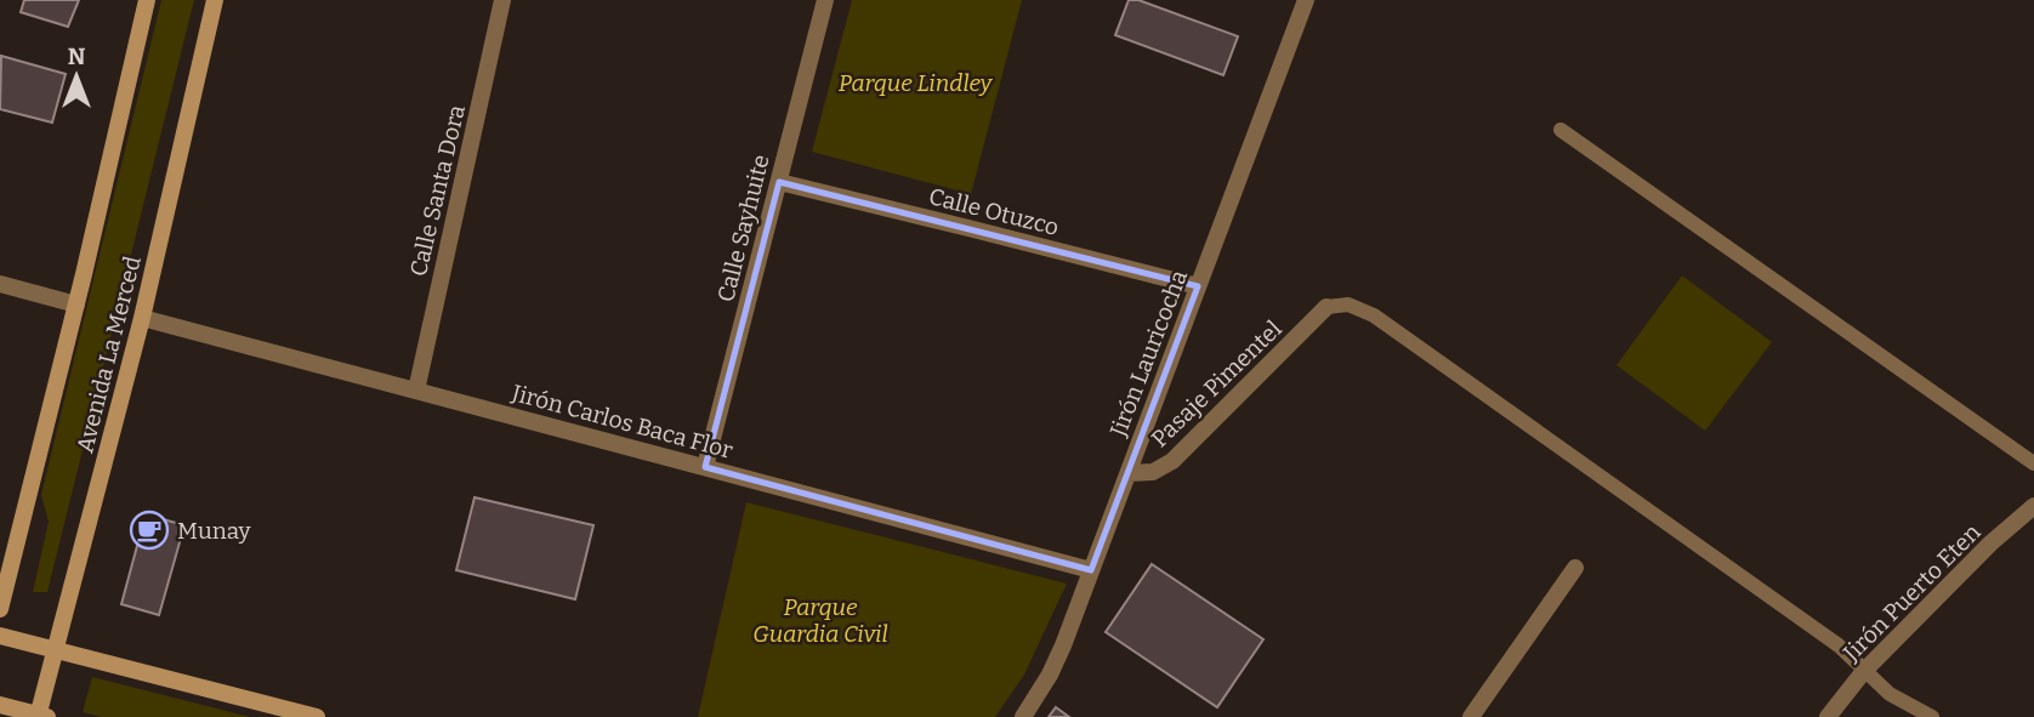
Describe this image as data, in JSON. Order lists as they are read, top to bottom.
{
  "streets": {
    "main road": ["Avenida La Merced"],
    "street": [
      "Calle Santa Dora",
      "Calle Otuzco",
      "Calle Sayhuite",
      "Jirón Lauricocha",
      "Pasaje Pimentel",
      "Jirón Carlos Baca Flor",
      "Jirón Puerto Eten"
    ]
  },
  "crossings": [
    ["Calle Santa Dora", "Jirón Carlos Baca Flor"],
    ["Calle Otuzco", "Calle Sayhuite"],
    ["Calle Otuzco", "Jirón Lauricocha"],
    ["Calle Sayhuite", "Jirón Carlos Baca Flor"],
    ["Jirón Lauricocha", "Pasaje Pimentel"],
    ["Jirón Lauricocha", "Jirón Carlos Baca Flor"],
    ["Avenida La Merced", "Jirón Carlos Baca Flor"]
  ],
  "parks": ["Parque Lindley", "Parque Guardia Civil"],
  "places": {
    "cafe": ["Munay"]
  },
  "north": "top"
}
